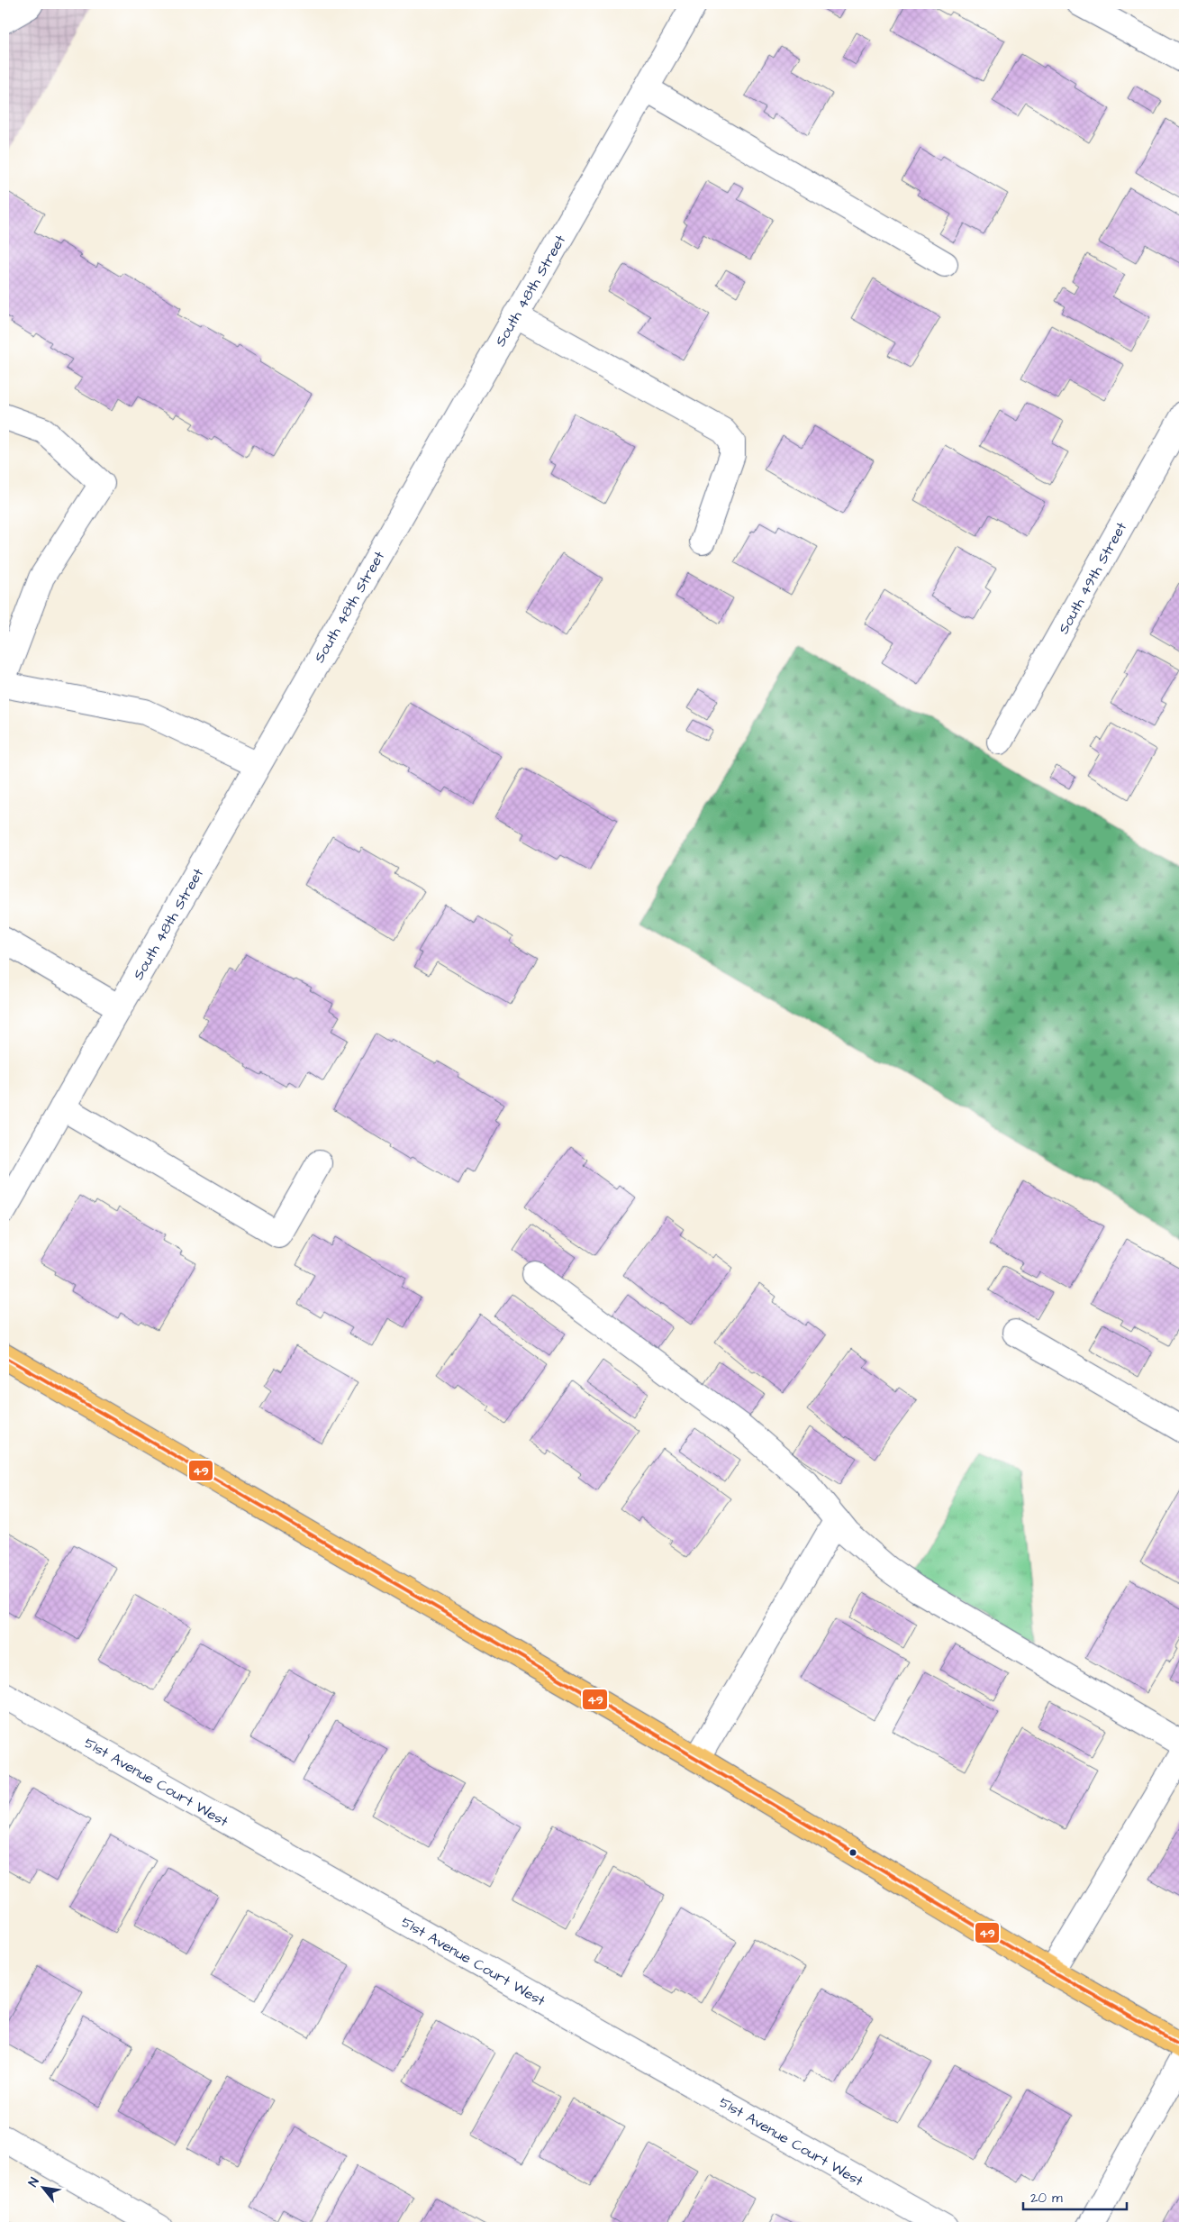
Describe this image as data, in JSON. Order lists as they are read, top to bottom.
{
  "streets": {
    "street": ["South 48th Street", "South 49th Street", "51st Avenue Court West"]
  },
  "lines": ["transit line 49"],
  "scale_bar": "20 m",
  "north": "top left"
}
